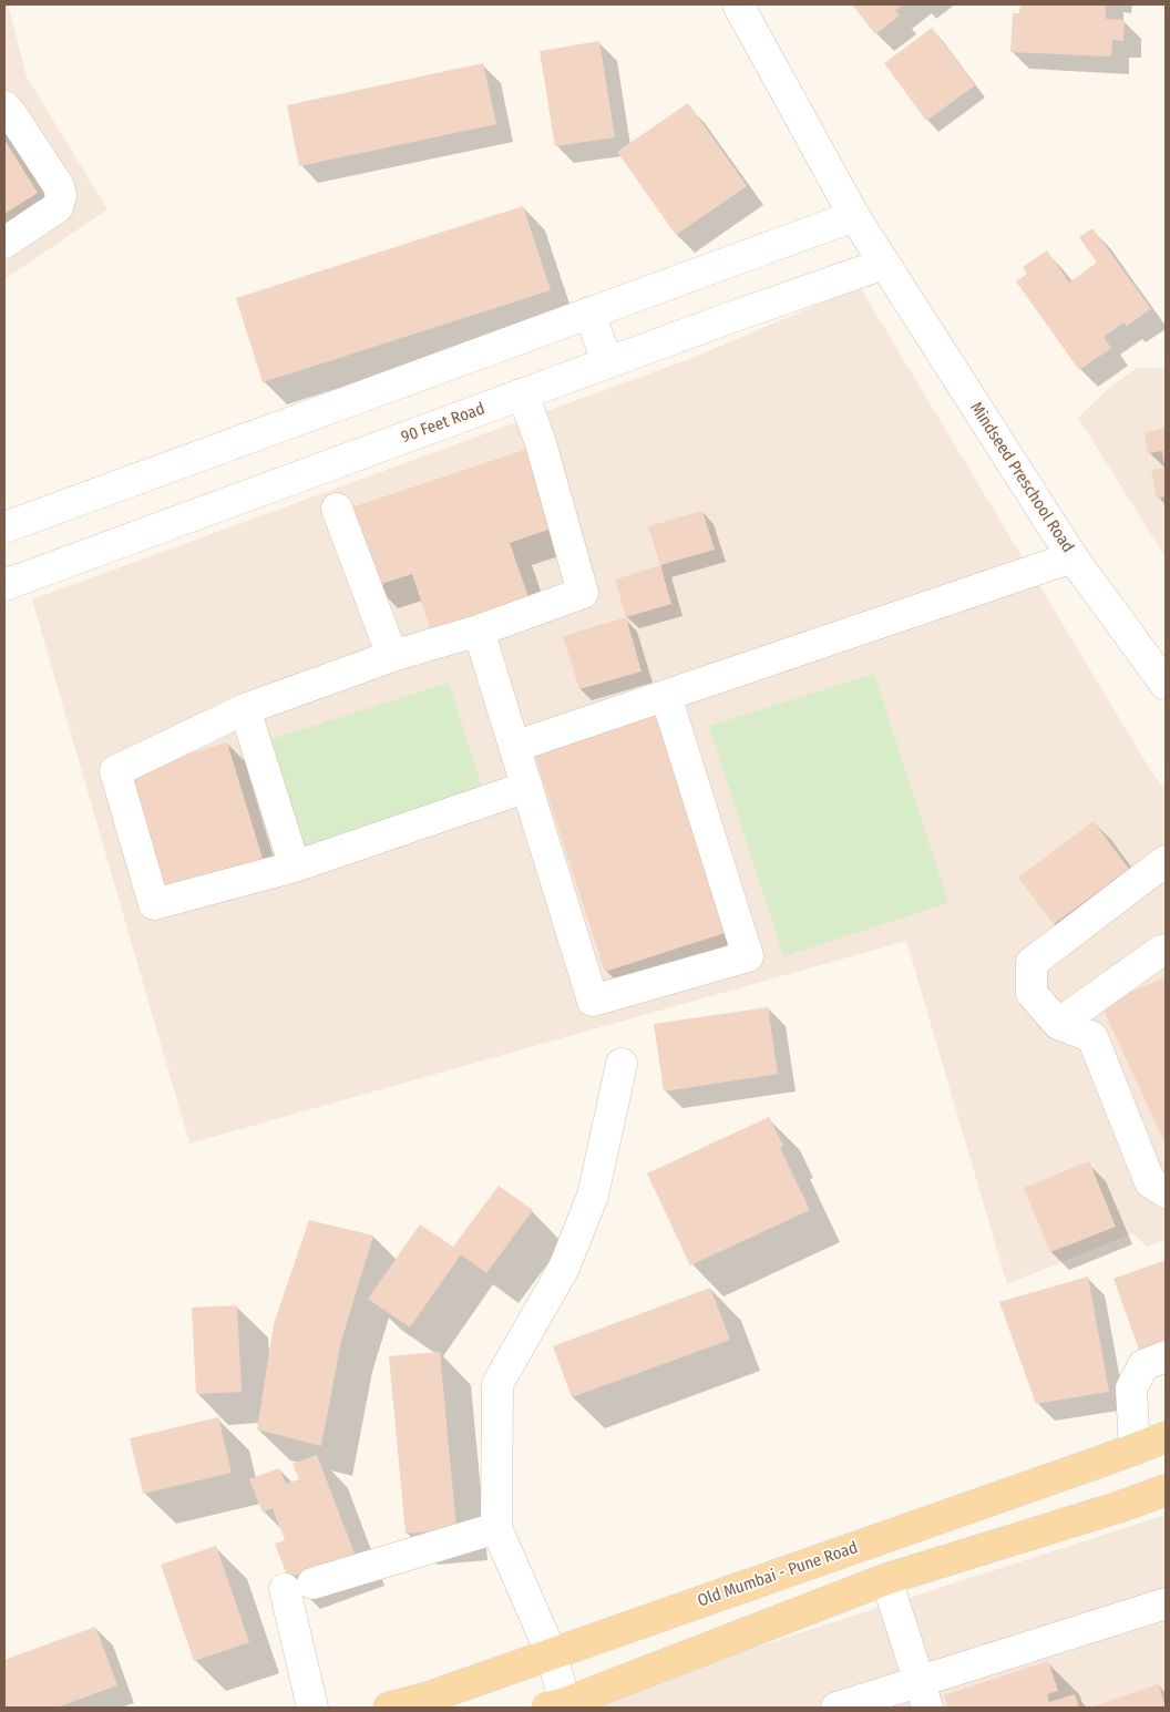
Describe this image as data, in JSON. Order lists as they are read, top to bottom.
{
  "streets": {
    "main road": ["Old Mumbai - Pune Road"],
    "street": ["90 Feet Road", "Mindseed Preschool Road"]
  },
  "crossings": [
    ["90 Feet Road", "Mindseed Preschool Road"]
  ]
}
